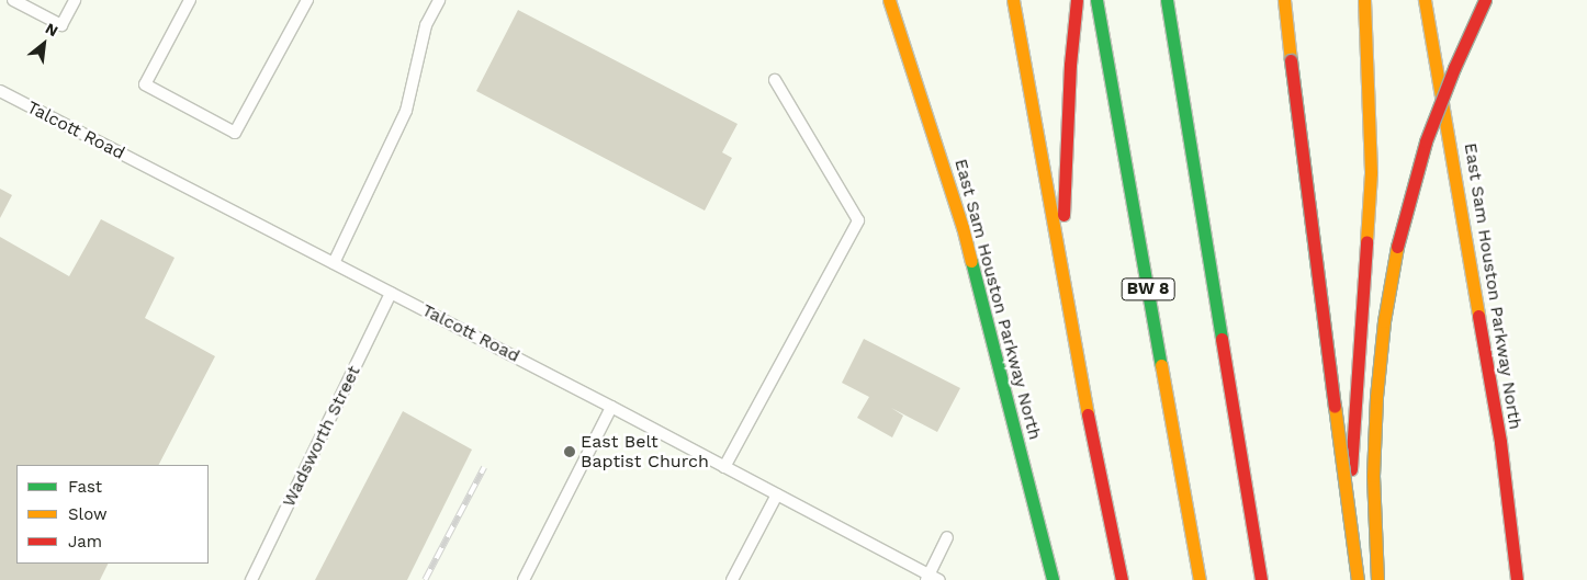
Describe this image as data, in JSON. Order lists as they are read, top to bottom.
{
  "streets": {
    "main road": ["East Sam Houston Parkway North", "BW 8"],
    "lane": ["Talcott Road", "Wadsworth Street"]
  },
  "crossings": [
    ["Talcott Road", "Wadsworth Street"]
  ],
  "places": ["East Belt Baptist Church"],
  "legend": ["Fast", "Slow", "Jam"],
  "north": "top right"
}
